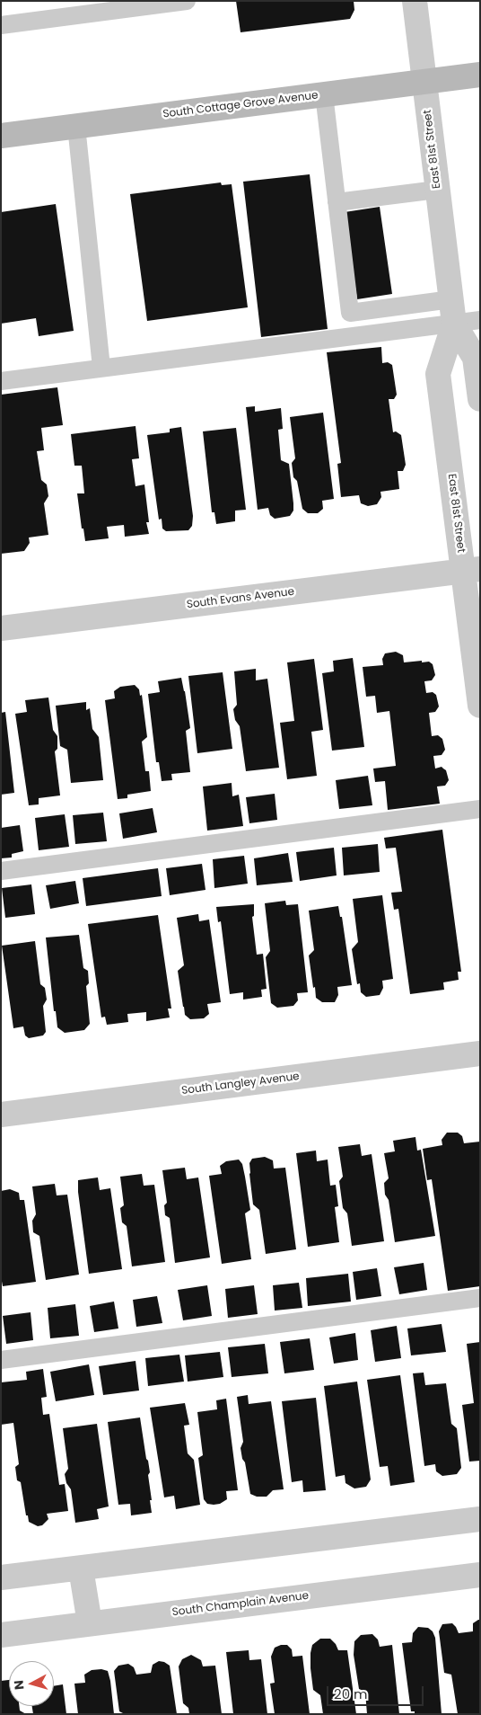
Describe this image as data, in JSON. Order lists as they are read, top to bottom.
{
  "streets": {
    "main road": ["South Cottage Grove Avenue"],
    "street": [
      "East 81st Street",
      "South Evans Avenue",
      "South Langley Avenue",
      "South Champlain Avenue"
    ]
  },
  "crossings": [
    ["South Cottage Grove Avenue", "East 81st Street"],
    ["East 81st Street", "South Evans Avenue"]
  ],
  "scale_bar": "20 m",
  "north": "left"
}
